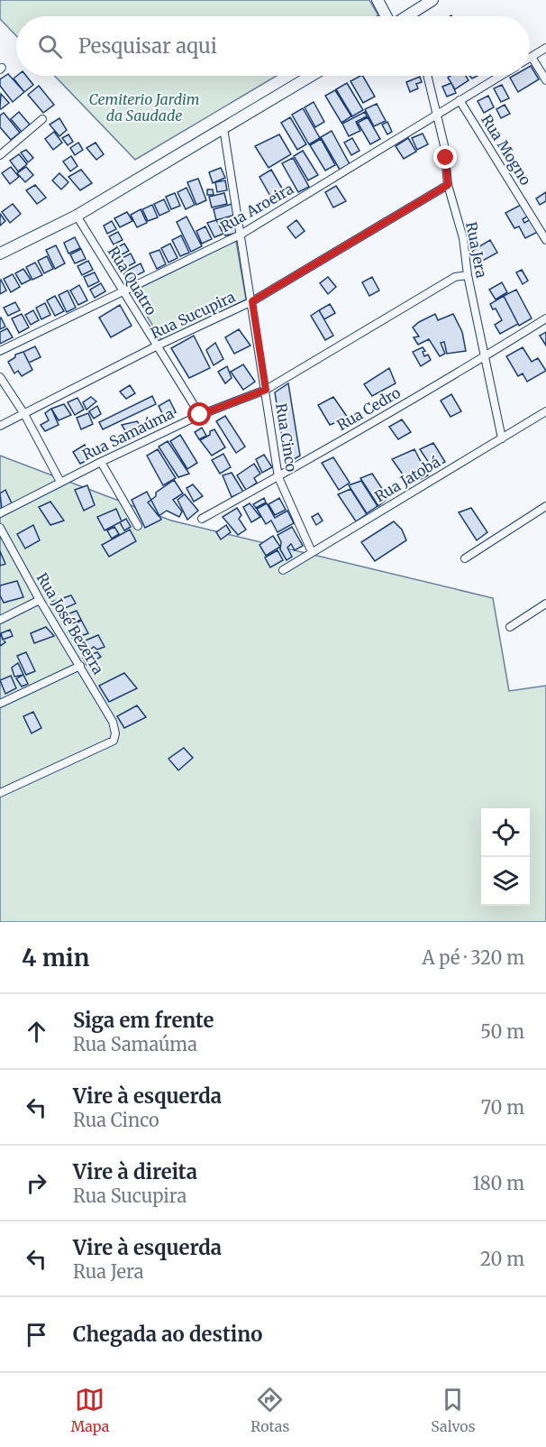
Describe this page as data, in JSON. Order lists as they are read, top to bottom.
{
  "streets": {
    "street": [
      "Rua Mogno",
      "Rua Aroeira",
      "Rua Jera",
      "Rua Quatro",
      "Rua Sucupira",
      "Rua Cedro",
      "Rua Samaúma",
      "Rua Cinco",
      "Rua Jatobá",
      "Rua José Bezerra"
    ]
  },
  "crossings": [
    ["Rua Mogno", "Rua Aroeira"],
    ["Rua Aroeira", "Rua Jera"],
    ["Rua Aroeira", "Rua Quatro"],
    ["Rua Aroeira", "Rua Cinco"],
    ["Rua Jera", "Rua Sucupira"],
    ["Rua Jera", "Rua Cedro"],
    ["Rua Jera", "Rua Samaúma"],
    ["Rua Jera", "Rua Jatobá"],
    ["Rua Quatro", "Rua Sucupira"],
    ["Rua Quatro", "Rua Samaúma"],
    ["Rua Sucupira", "Rua Cinco"],
    ["Rua Cedro", "Rua Cinco"],
    ["Rua Samaúma", "Rua Cinco"],
    ["Rua Cinco", "Rua Jatobá"]
  ],
  "parks": ["Cemiterio Jardim da Saudade"],
  "page": {
    "search": "Pesquisar aqui",
    "heading": ["4 min", "A pé · 320 m"],
    "list": [
      ["Siga em frente", "Rua Samaúma", "50 m"],
      ["Vire à esquerda", "Rua Cinco", "70 m"],
      ["Vire à direita", "Rua Sucupira", "180 m"],
      ["Vire à esquerda", "Rua Jera", "20 m"],
      "Chegada ao destino"
    ],
    "nav": ["Mapa", "Rotas", "Salvos"]
  }
}
